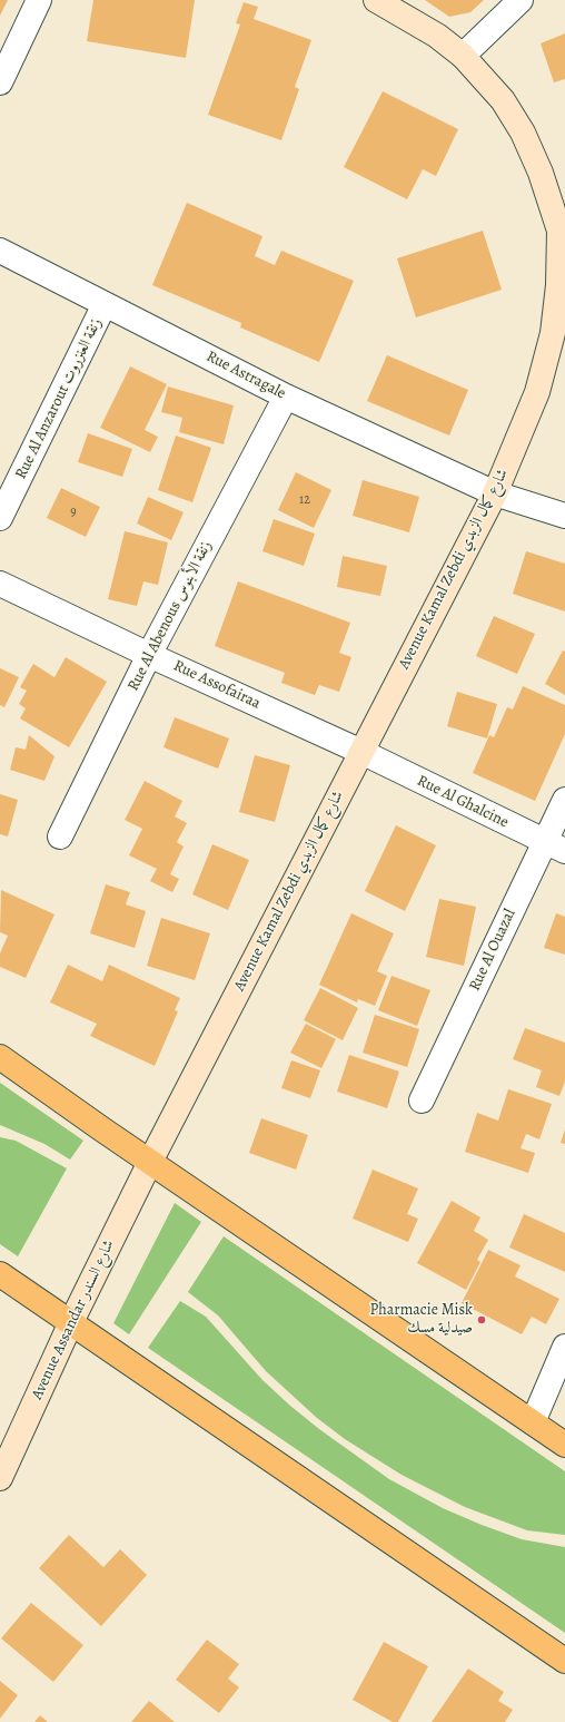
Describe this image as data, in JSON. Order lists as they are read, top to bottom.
{
  "streets": {
    "street": [
      "Rue Astragale",
      "Rue Al Anzarout زنقة العنزروت",
      "Avenue Kamal Zebdi شارع كمال الزبدي",
      "Rue Al Abenous زنقة الأبنوس",
      "Rue Assofairaa",
      "Rue Al Ghalcine",
      "Rue Al Ouazal",
      "Avenue Assandar شارع السندر"
    ]
  },
  "crossings": [
    ["Rue Astragale", "Rue Al Anzarout زنقة العنزروت"],
    ["Rue Astragale", "Avenue Kamal Zebdi شارع كمال الزبدي"],
    ["Rue Astragale", "Rue Al Abenous زنقة الأبنوس"],
    ["Avenue Kamal Zebdi شارع كمال الزبدي", "Rue Assofairaa"],
    ["Avenue Kamal Zebdi شارع كمال الزبدي", "Rue Al Ghalcine"],
    ["Avenue Kamal Zebdi شارع كمال الزبدي", "Avenue Assandar شارع السندر"],
    ["Rue Al Abenous زنقة الأبنوس", "Rue Assofairaa"],
    ["Rue Assofairaa", "Rue Al Ghalcine"],
    ["Rue Al Ghalcine", "Rue Al Ouazal"]
  ],
  "places": ["Pharmacie Misk صيدلية مسك"],
  "house_numbers": ["12", "9"]
}
